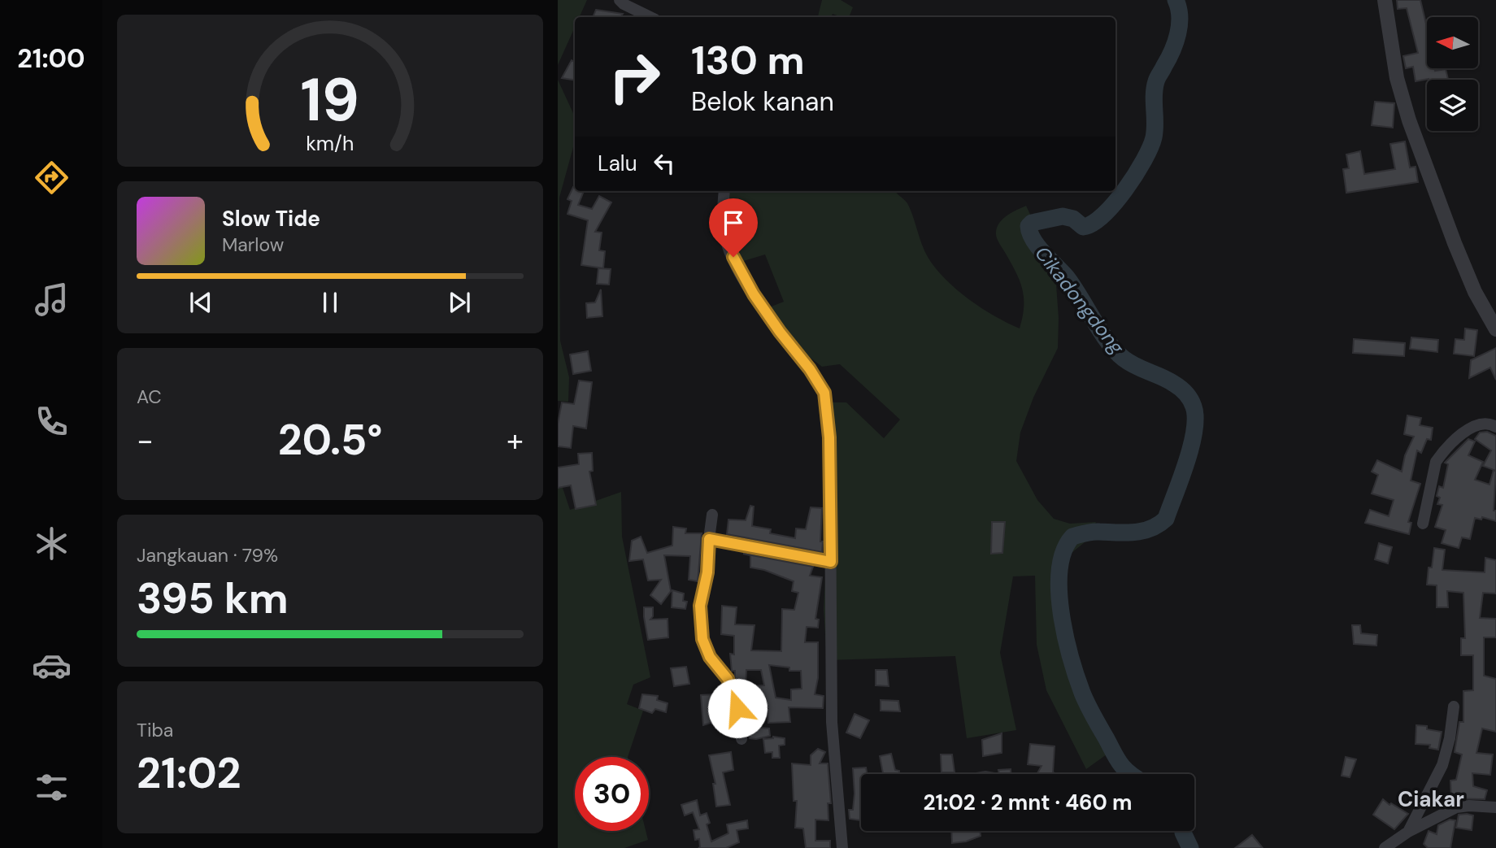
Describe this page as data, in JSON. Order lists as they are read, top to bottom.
{
  "districts": ["Ciakar"],
  "water": ["Cikadongdong"],
  "north": "left",
  "page": {
    "tabs": "21:00",
    "turn": ["130 m", "Belok kanan"],
    "then": "Lalu",
    "song": ["Slow Tide", "Marlow"],
    "tile": [
      "AC",
      ["Jangkauan · 79%", "395 km"],
      ["Tiba", "21:02"]
    ],
    "heat": ["−", "20.5°", "+"],
    "limit": "30",
    "trip": "21:02 · 2 mnt · 460 m",
    "gauge": ["19", "km/h"]
  }
}
